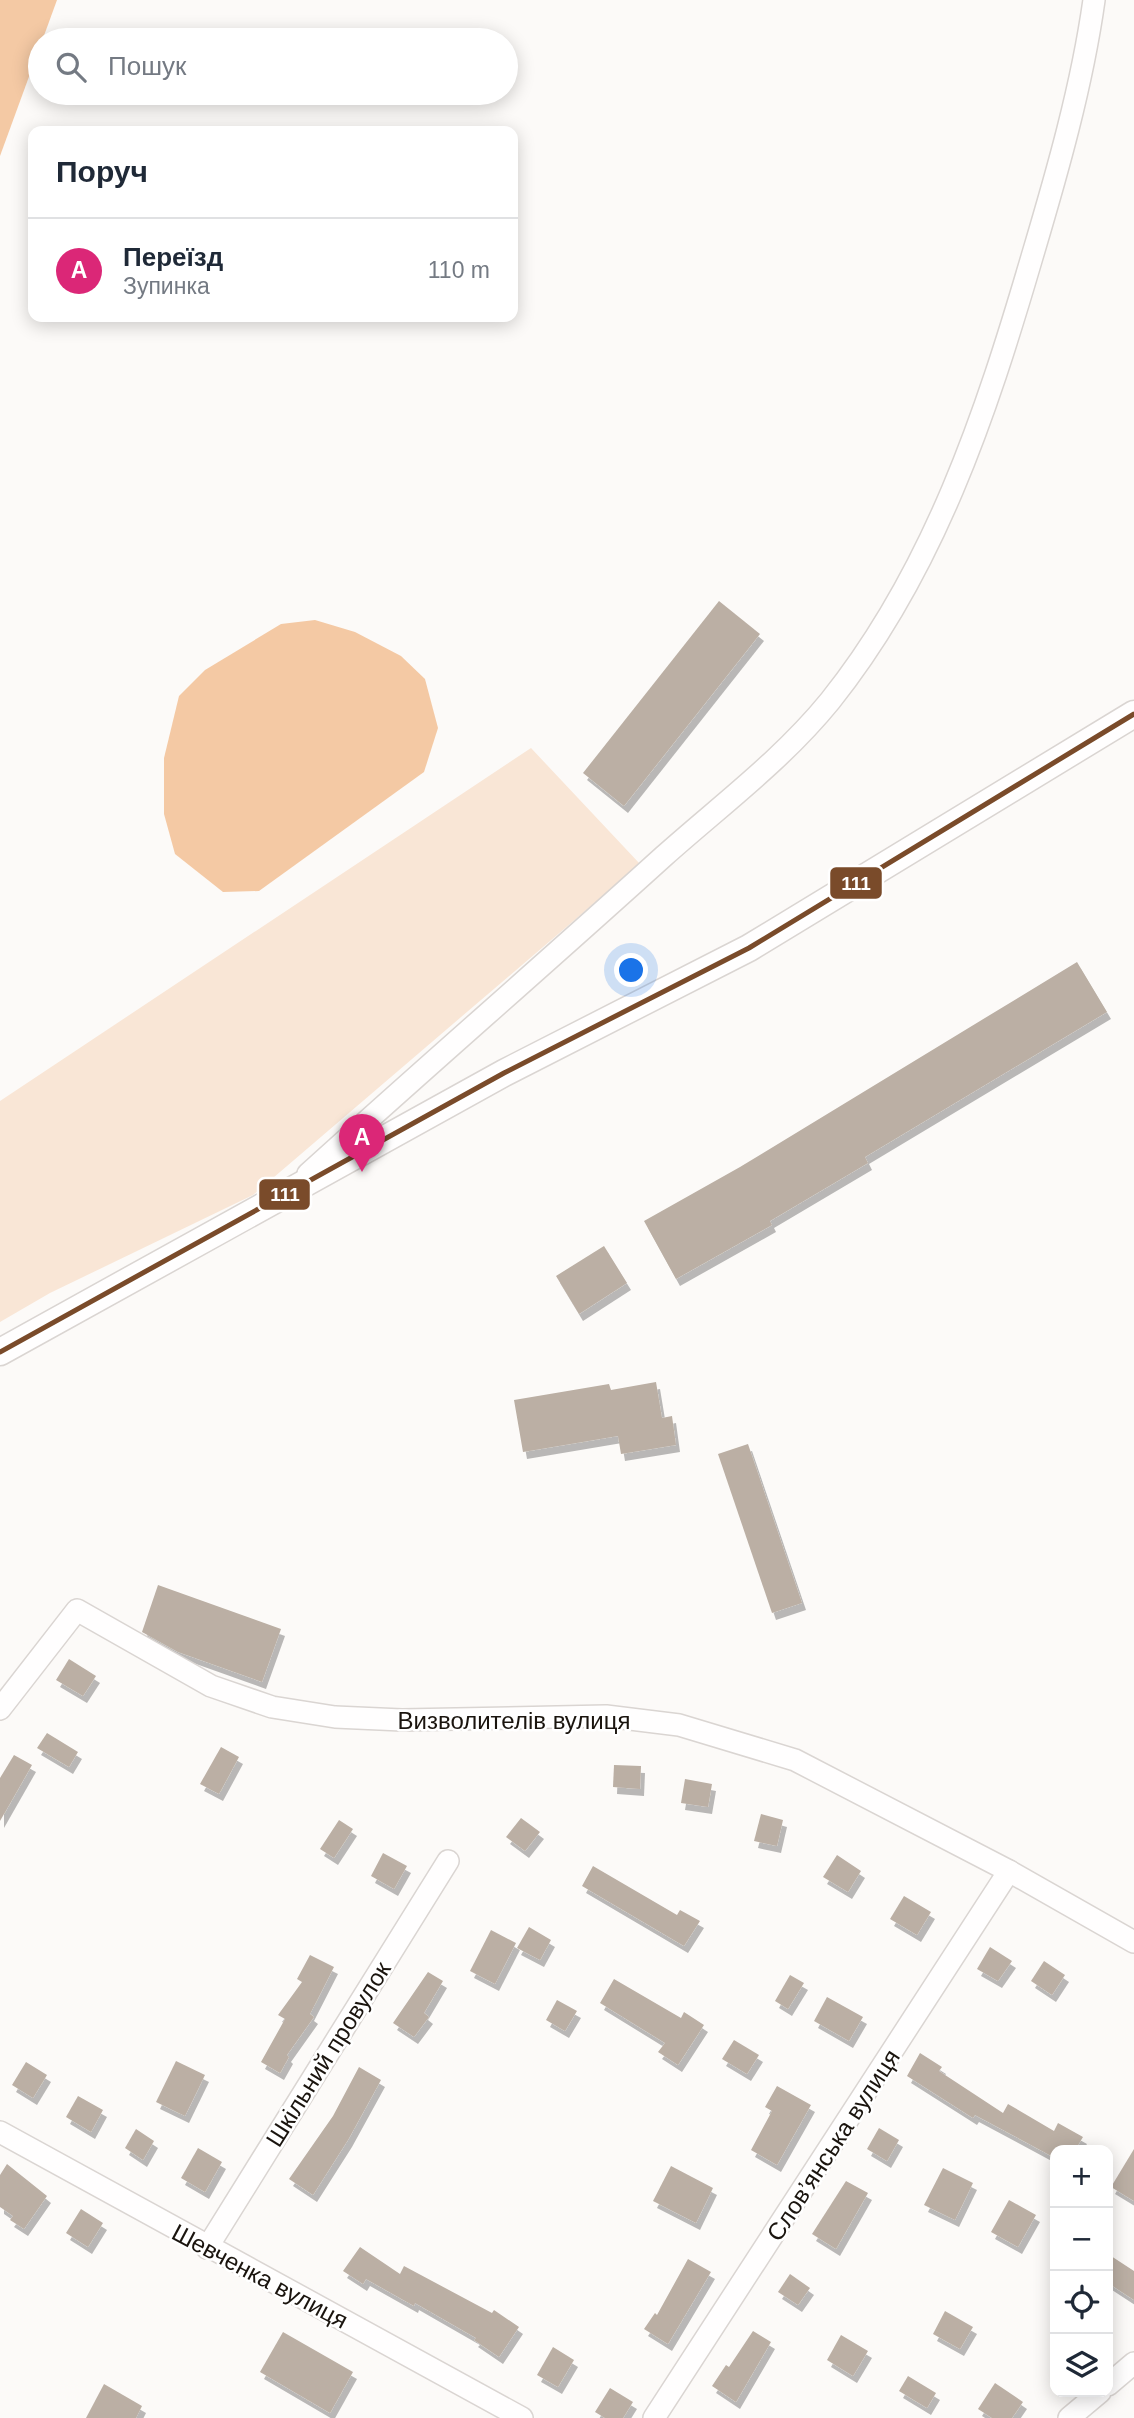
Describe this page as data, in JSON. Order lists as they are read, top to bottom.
{
  "streets": {
    "street": [
      "Визволителів вулиця",
      "Шкільний провулок",
      "Слов’янська вулиця",
      "Шевченка вулиця"
    ]
  },
  "crossings": [
    ["Визволителів вулиця", "Слов’янська вулиця"],
    ["Шкільний провулок", "Шевченка вулиця"]
  ],
  "lines": ["transit line 111"],
  "page": {
    "search": "Пошук",
    "heading": "Поруч",
    "list": [
      {
        "mark": "A",
        "name": "Переїзд",
        "note": "Зупинка",
        "value": "110 m"
      }
    ],
    "pins": "A",
    "map_buttons": ["+", "−"]
  }
}
